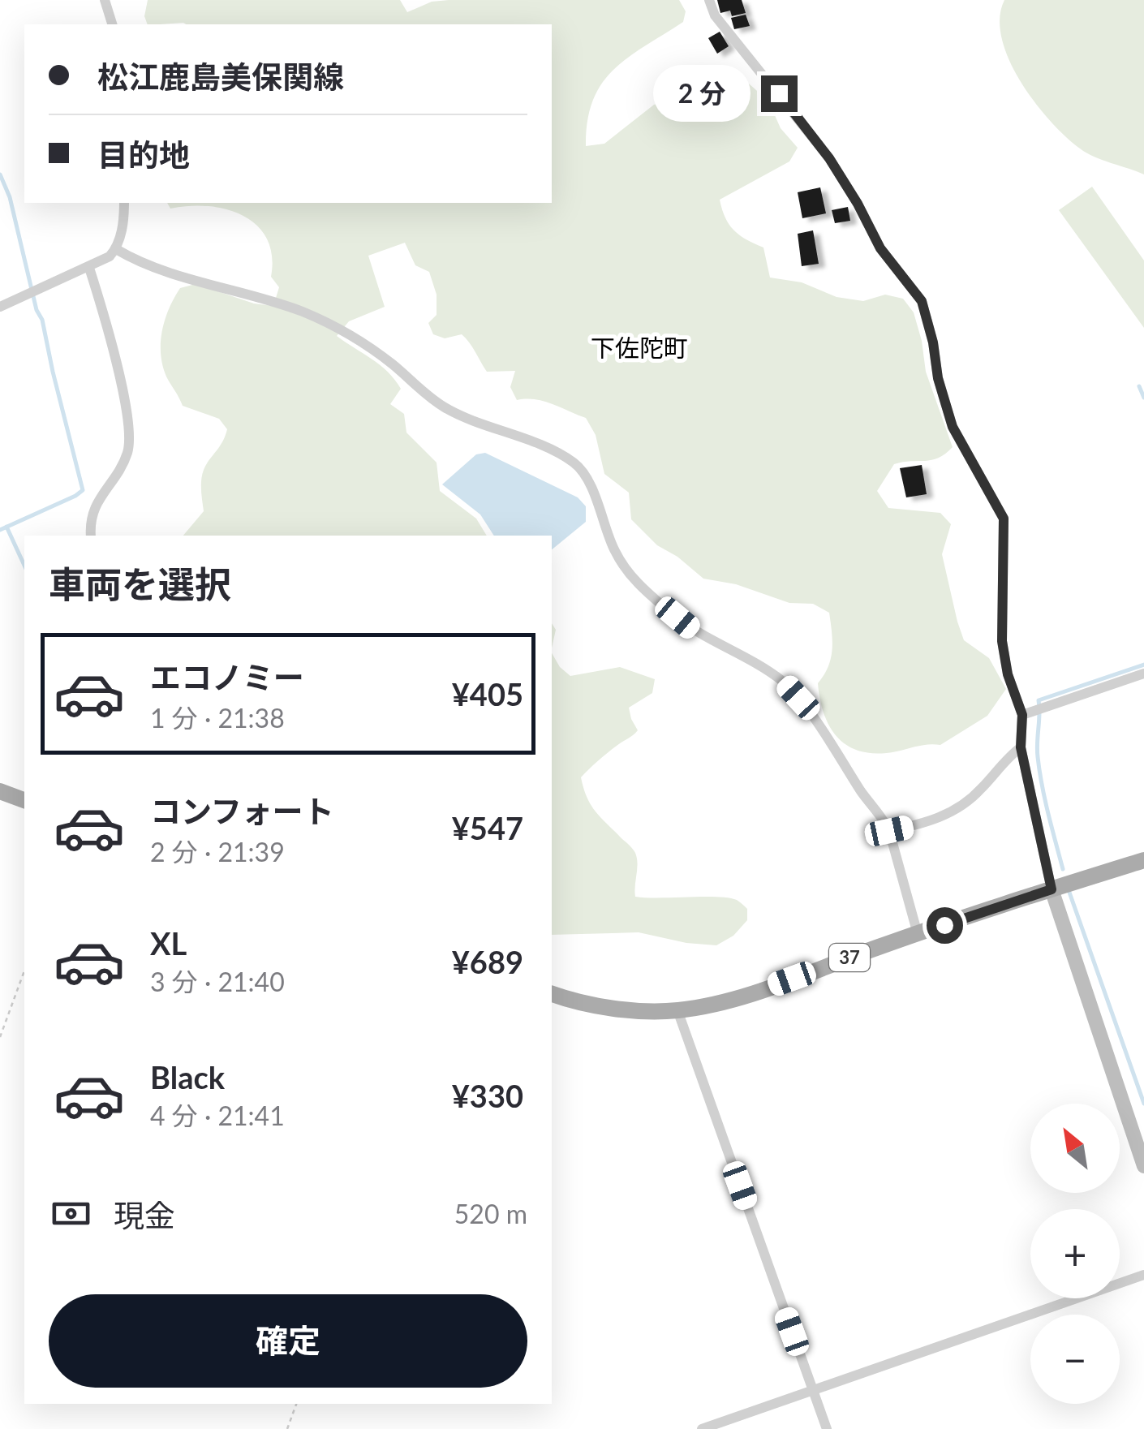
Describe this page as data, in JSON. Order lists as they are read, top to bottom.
{
  "streets": {
    "main road": ["37"]
  },
  "districts": ["下佐陀町"],
  "north": "top left",
  "page": {
    "banner": ["松江鹿島美保関線", "目的地"],
    "bubble": "2 分",
    "heading": "車両を選択",
    "list": [
      {
        "name": "エコノミー",
        "note": "1 分 · 21:38",
        "value": "¥405"
      },
      {
        "name": "コンフォート",
        "note": "2 分 · 21:39",
        "value": "¥547"
      },
      {
        "name": "XL",
        "note": "3 分 · 21:40",
        "value": "¥689"
      },
      {
        "name": "Black",
        "note": "4 分 · 21:41",
        "value": "¥330"
      }
    ],
    "map_buttons": ["+", "−"],
    "pay": ["現金", "520 m"],
    "buttons": "確定"
  }
}
